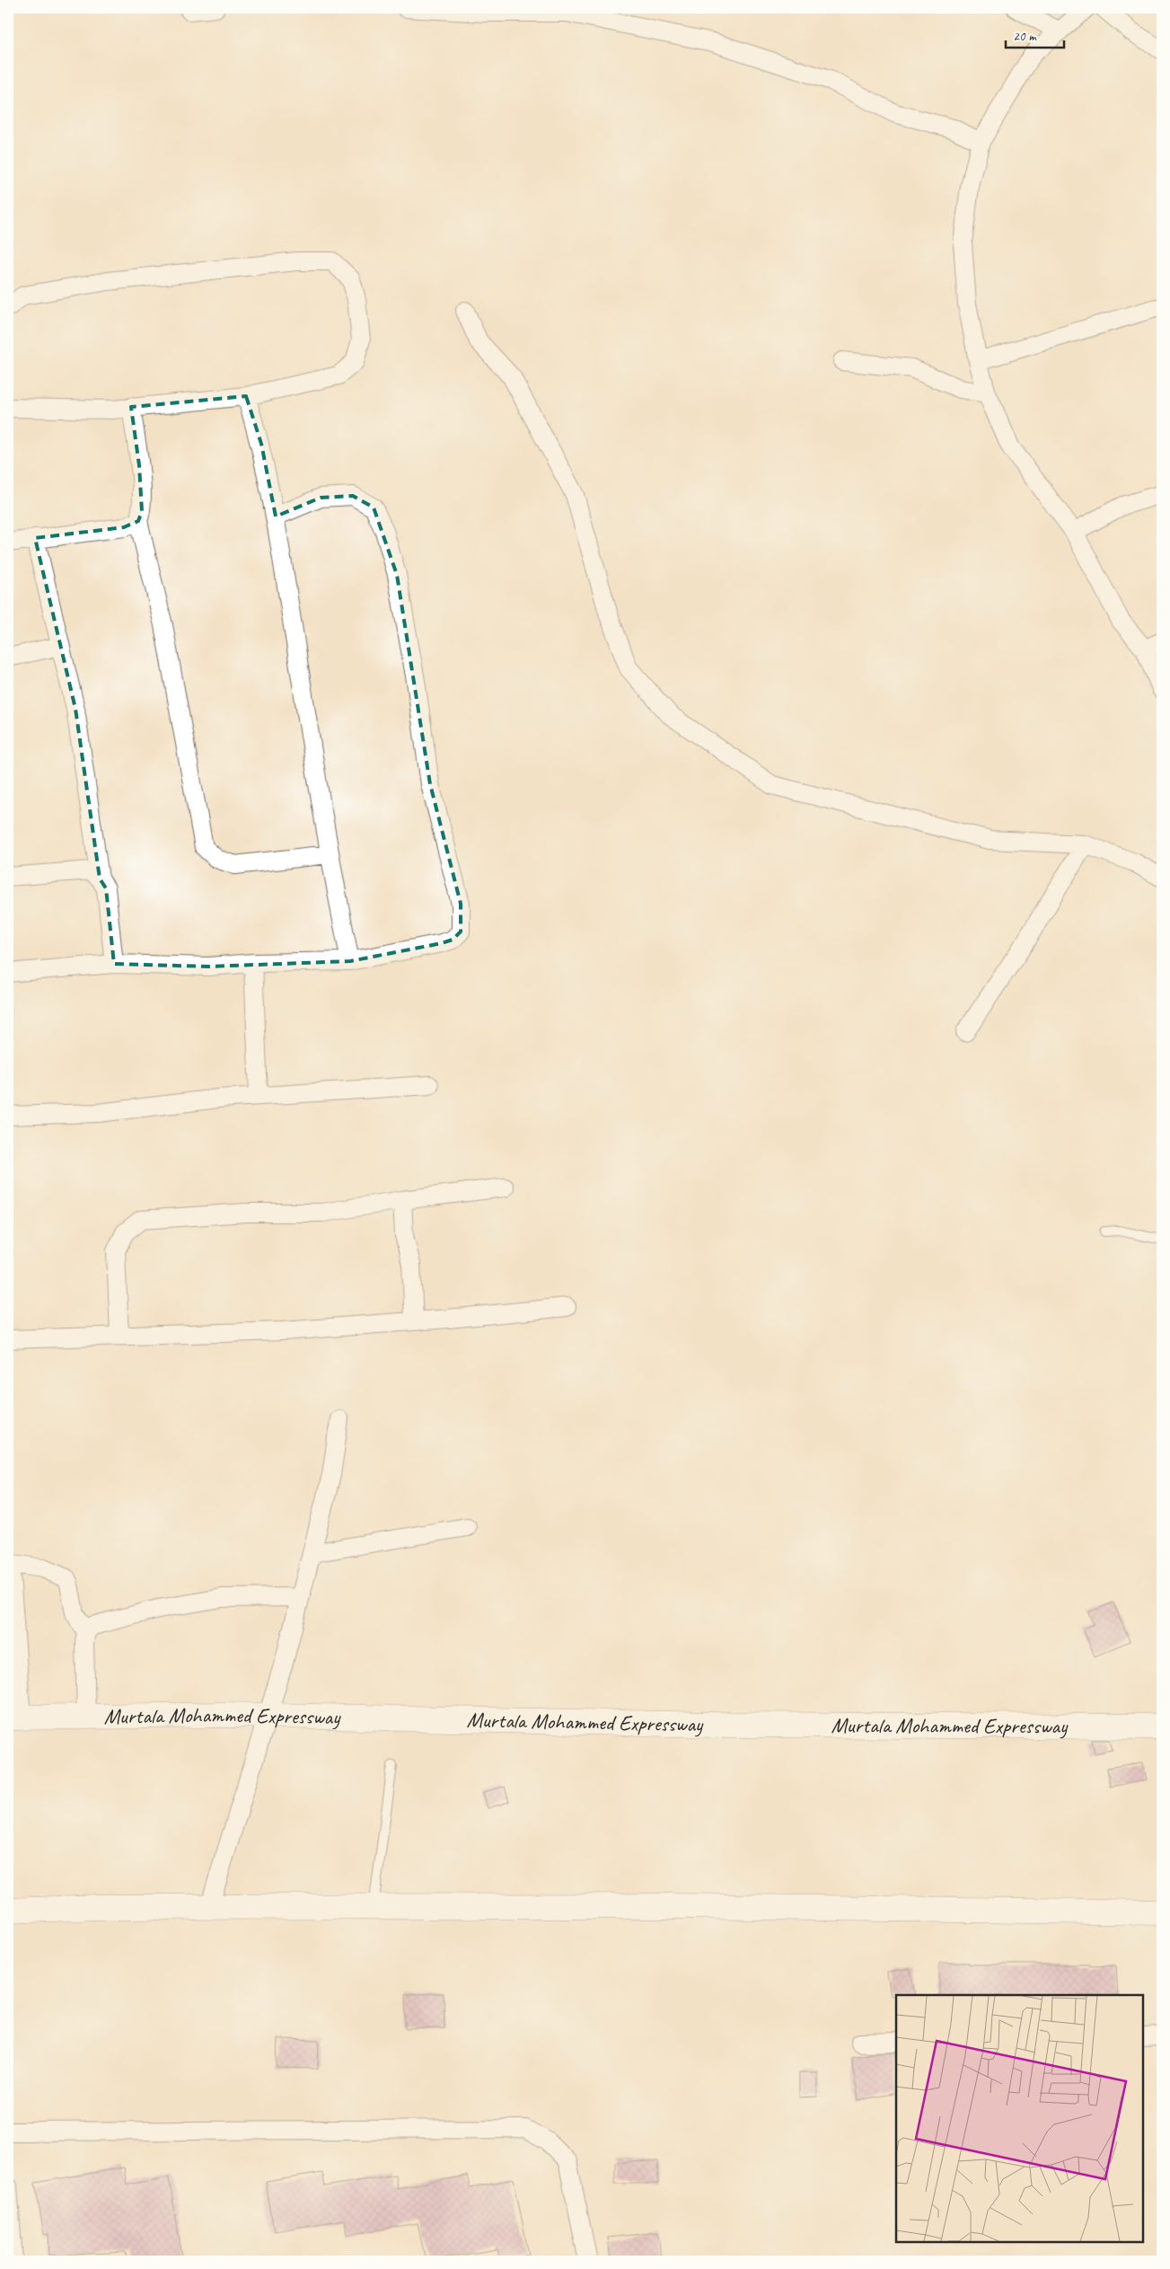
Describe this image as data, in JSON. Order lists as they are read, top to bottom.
{
  "streets": {
    "main road": ["Murtala Mohammed Expressway"]
  },
  "scale_bar": "20 m"
}
